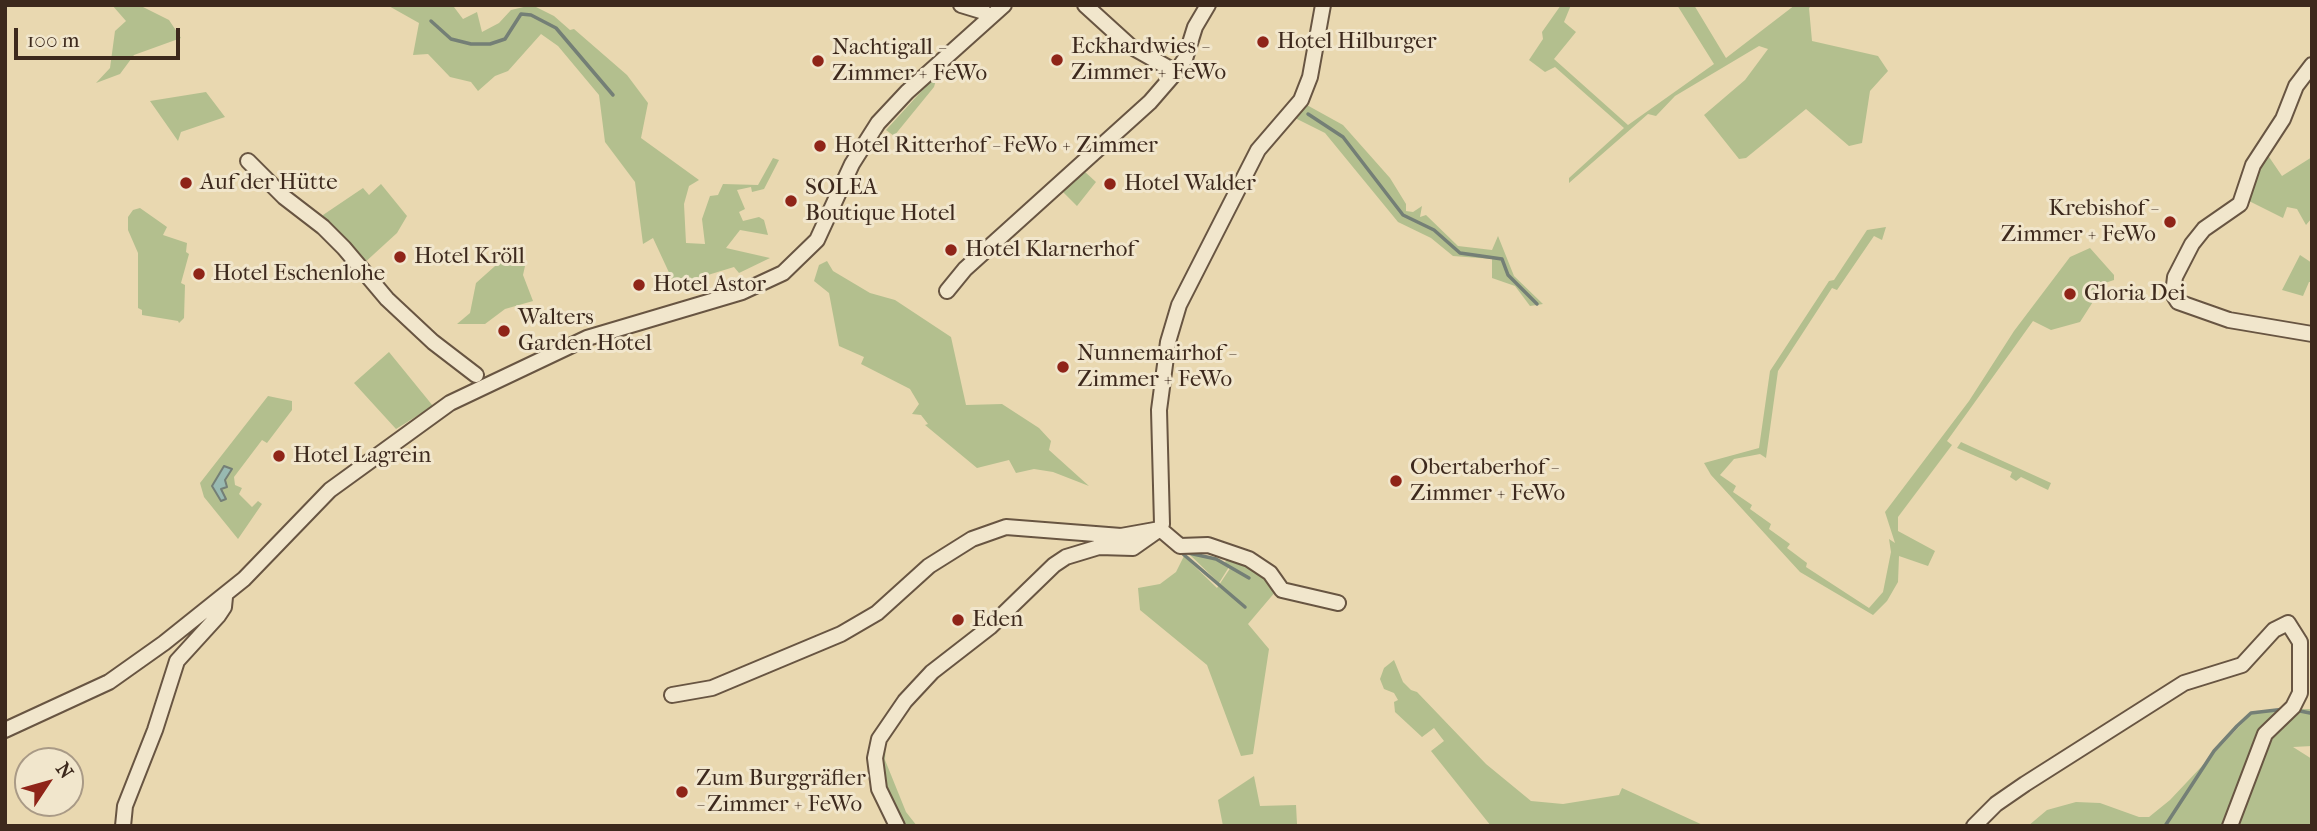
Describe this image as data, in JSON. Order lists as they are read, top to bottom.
{
  "places": [
    "Hotel Hilburger",
    "Eckhardwies - Zimmer + FeWo",
    "Nachtigall - Zimmer + FeWo",
    "Hotel Ritterhof - FeWo + Zimmer",
    "Auf der Hütte",
    "Hotel Walder",
    "SOLEA Boutique Hotel",
    "Krebishof - Zimmer + FeWo",
    "Hotel Klarnerhof",
    "Hotel Kröll",
    "Hotel Eschenlohe",
    "Hotel Astor",
    "Gloria Dei",
    "Walters Garden Hotel",
    "Nunnemairhof - Zimmer + FeWo",
    "Hotel Lagrein",
    "Obertaberhof - Zimmer + FeWo",
    "Eden",
    "Zum Burggräfler - Zimmer + FeWo"
  ],
  "scale_bar": "100 m",
  "north": "top right"
}
